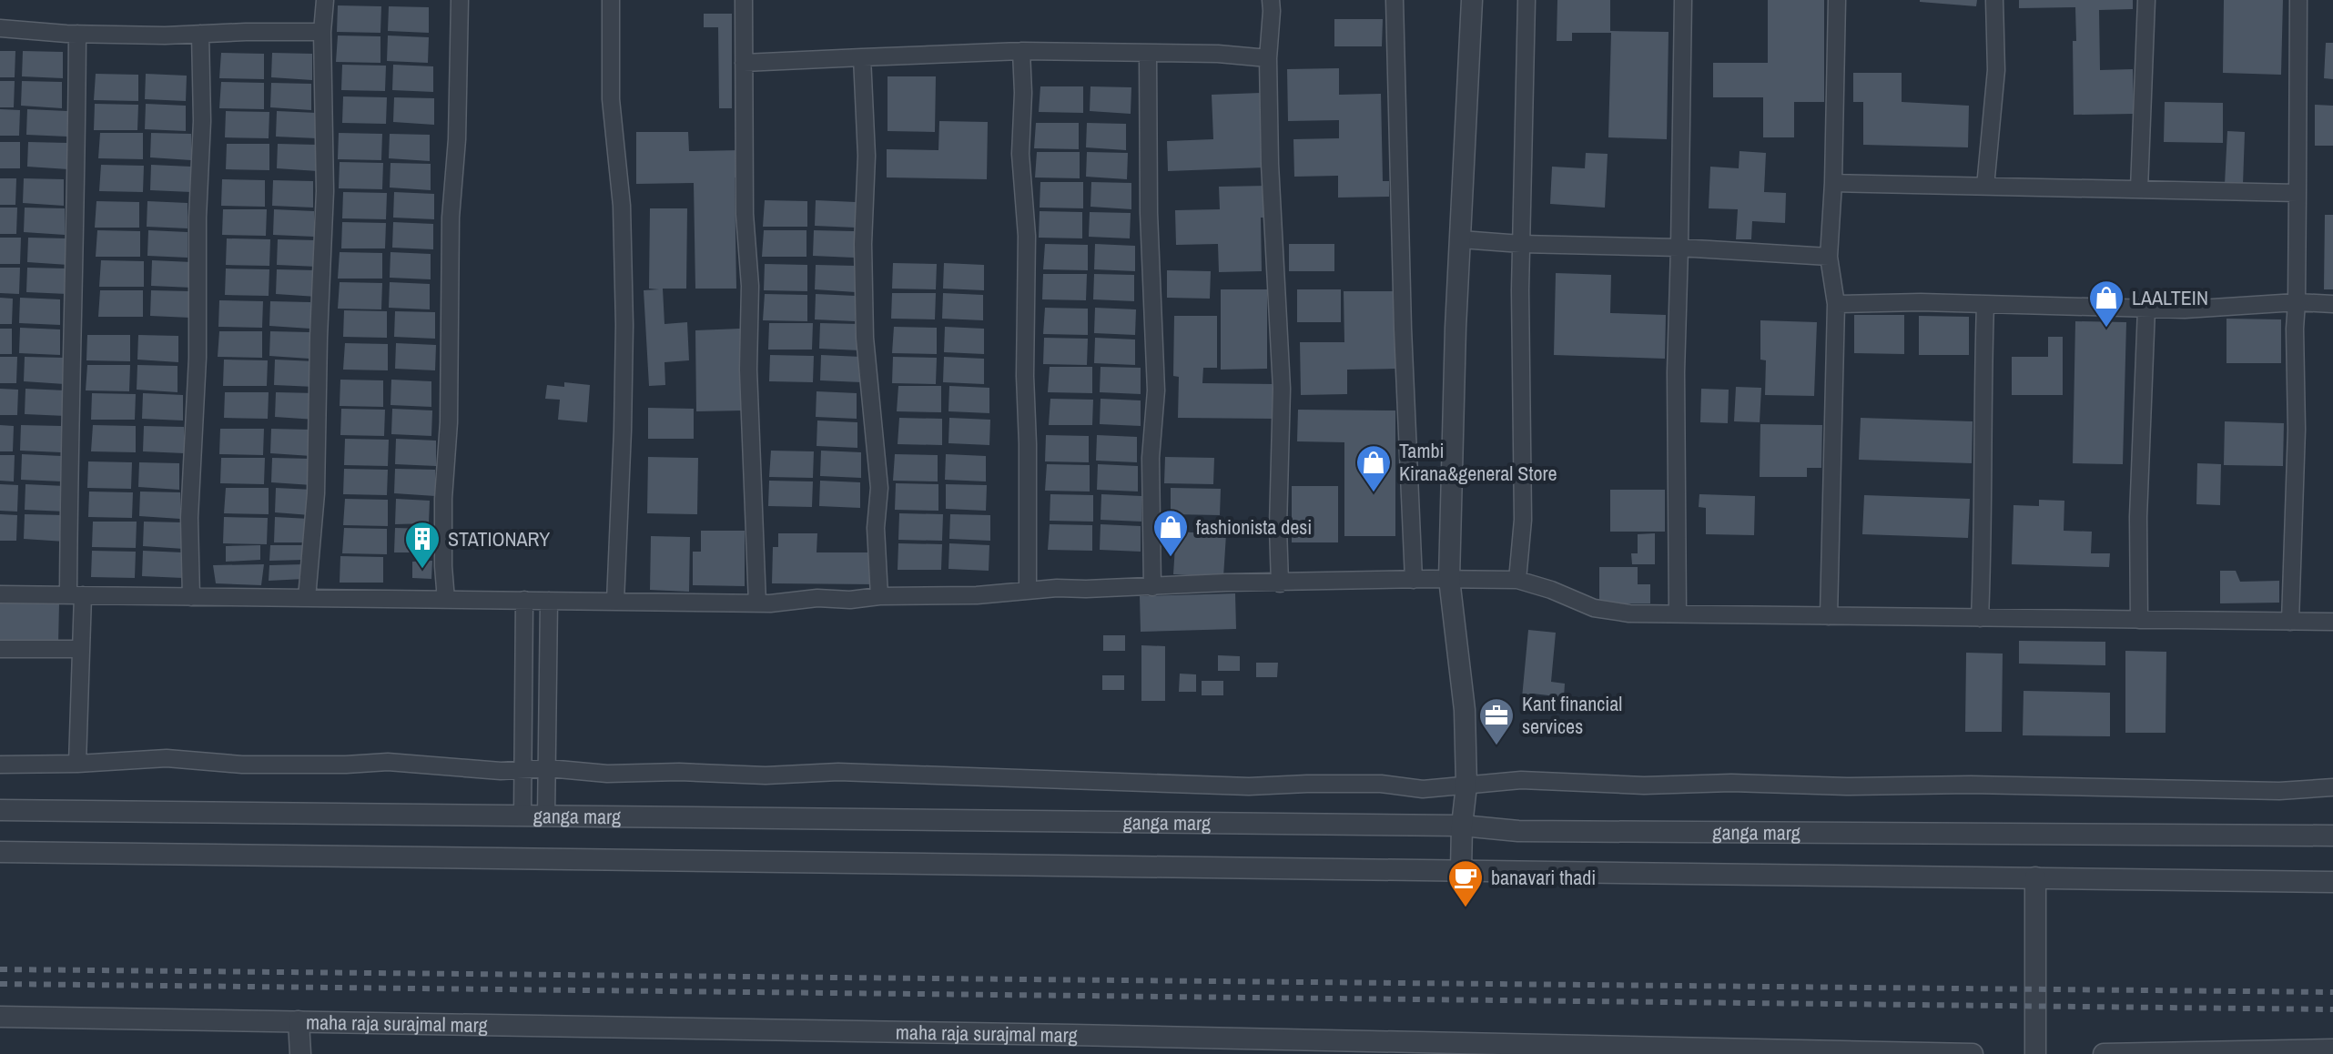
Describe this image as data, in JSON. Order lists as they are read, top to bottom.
{
  "streets": {
    "street": ["ganga marg", "maha raja surajmal marg"]
  },
  "places": {
    "shop": ["LAALTEIN", "Tambi Kirana&general Store", "fashionista desi"],
    "building": ["STATIONARY"],
    "office": ["Kant financial services"],
    "cafe": ["banavari thadi"]
  }
}
